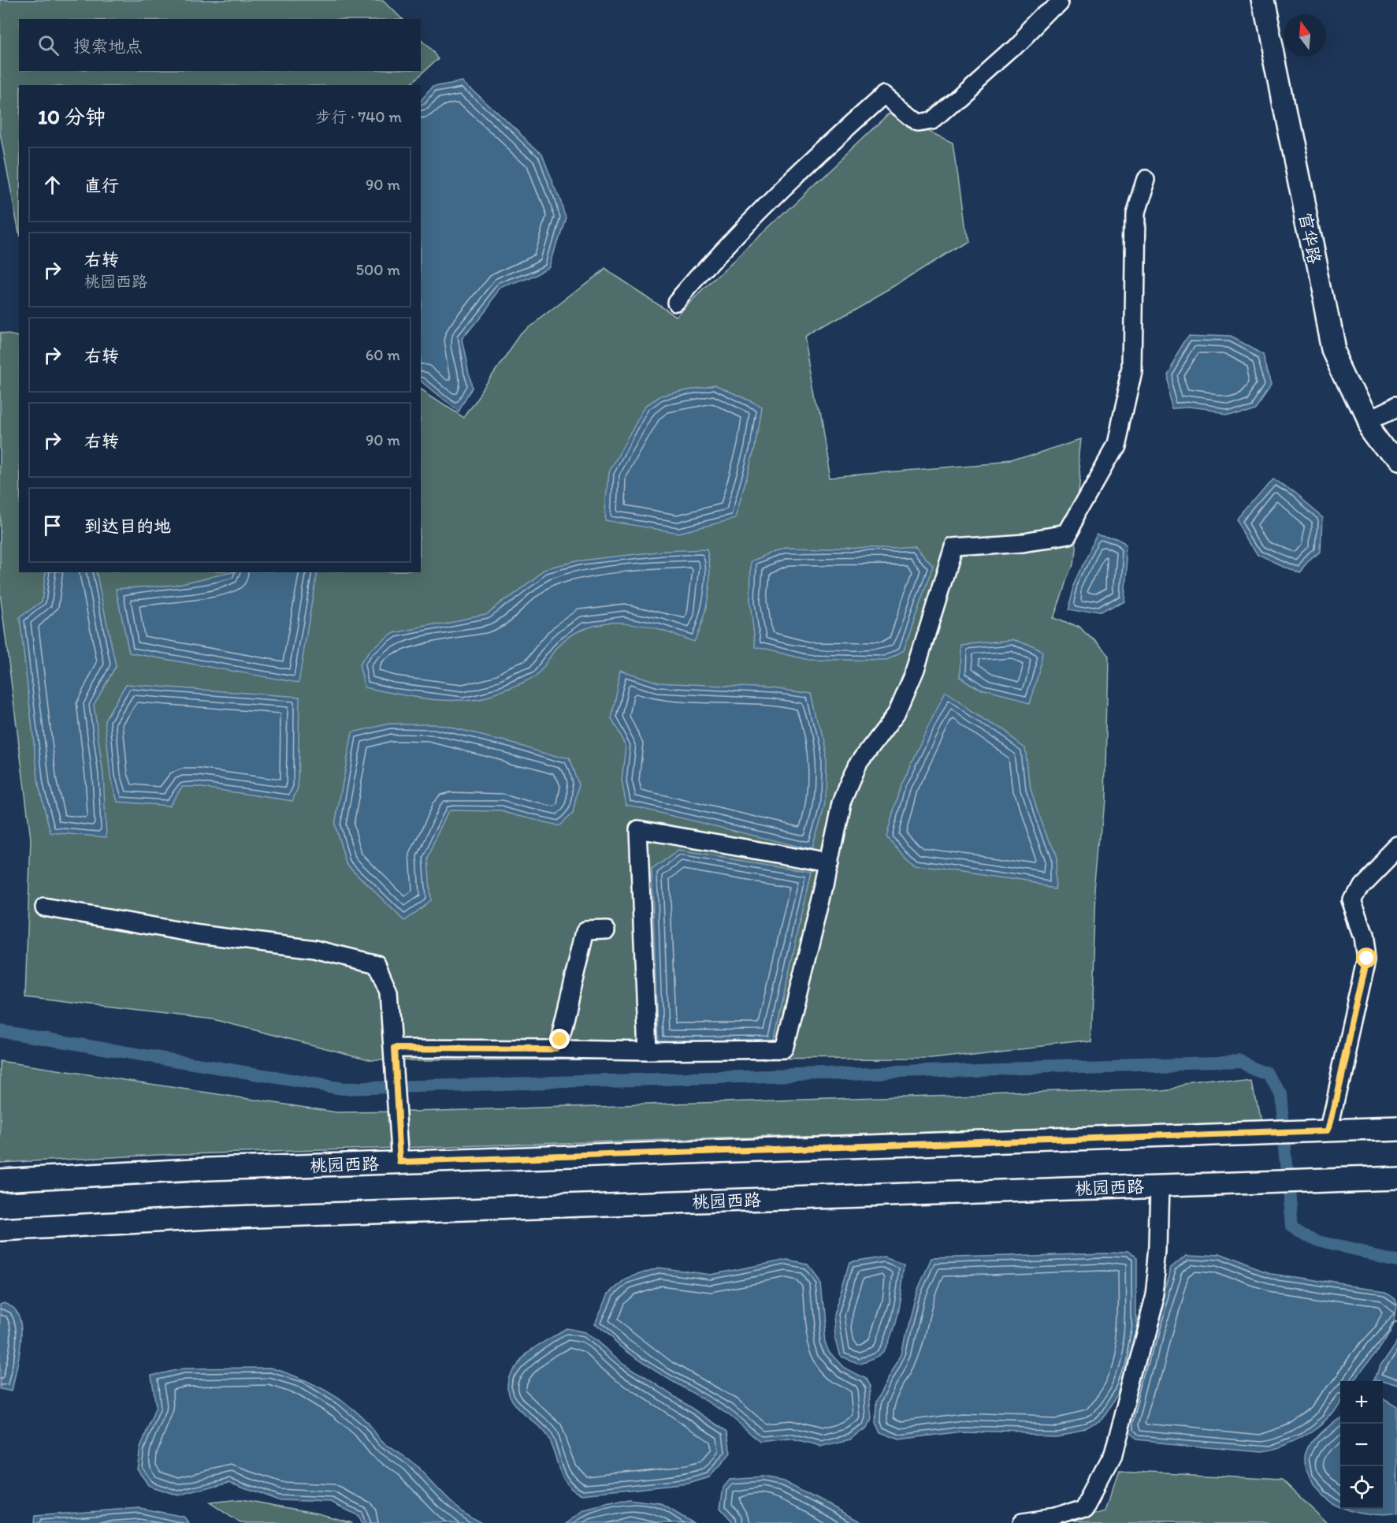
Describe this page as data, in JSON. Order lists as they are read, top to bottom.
{
  "streets": {
    "main road": ["官华路", "桃园西路"]
  },
  "north": "top",
  "page": {
    "search": "搜索地点",
    "heading": ["10 分钟", "步行 · 740 m"],
    "list": [
      ["直行", "90 m"],
      ["右转", "桃园西路", "500 m"],
      ["右转", "60 m"],
      ["右转", "90 m"],
      "到达目的地"
    ],
    "map_buttons": ["+", "−"]
  }
}
